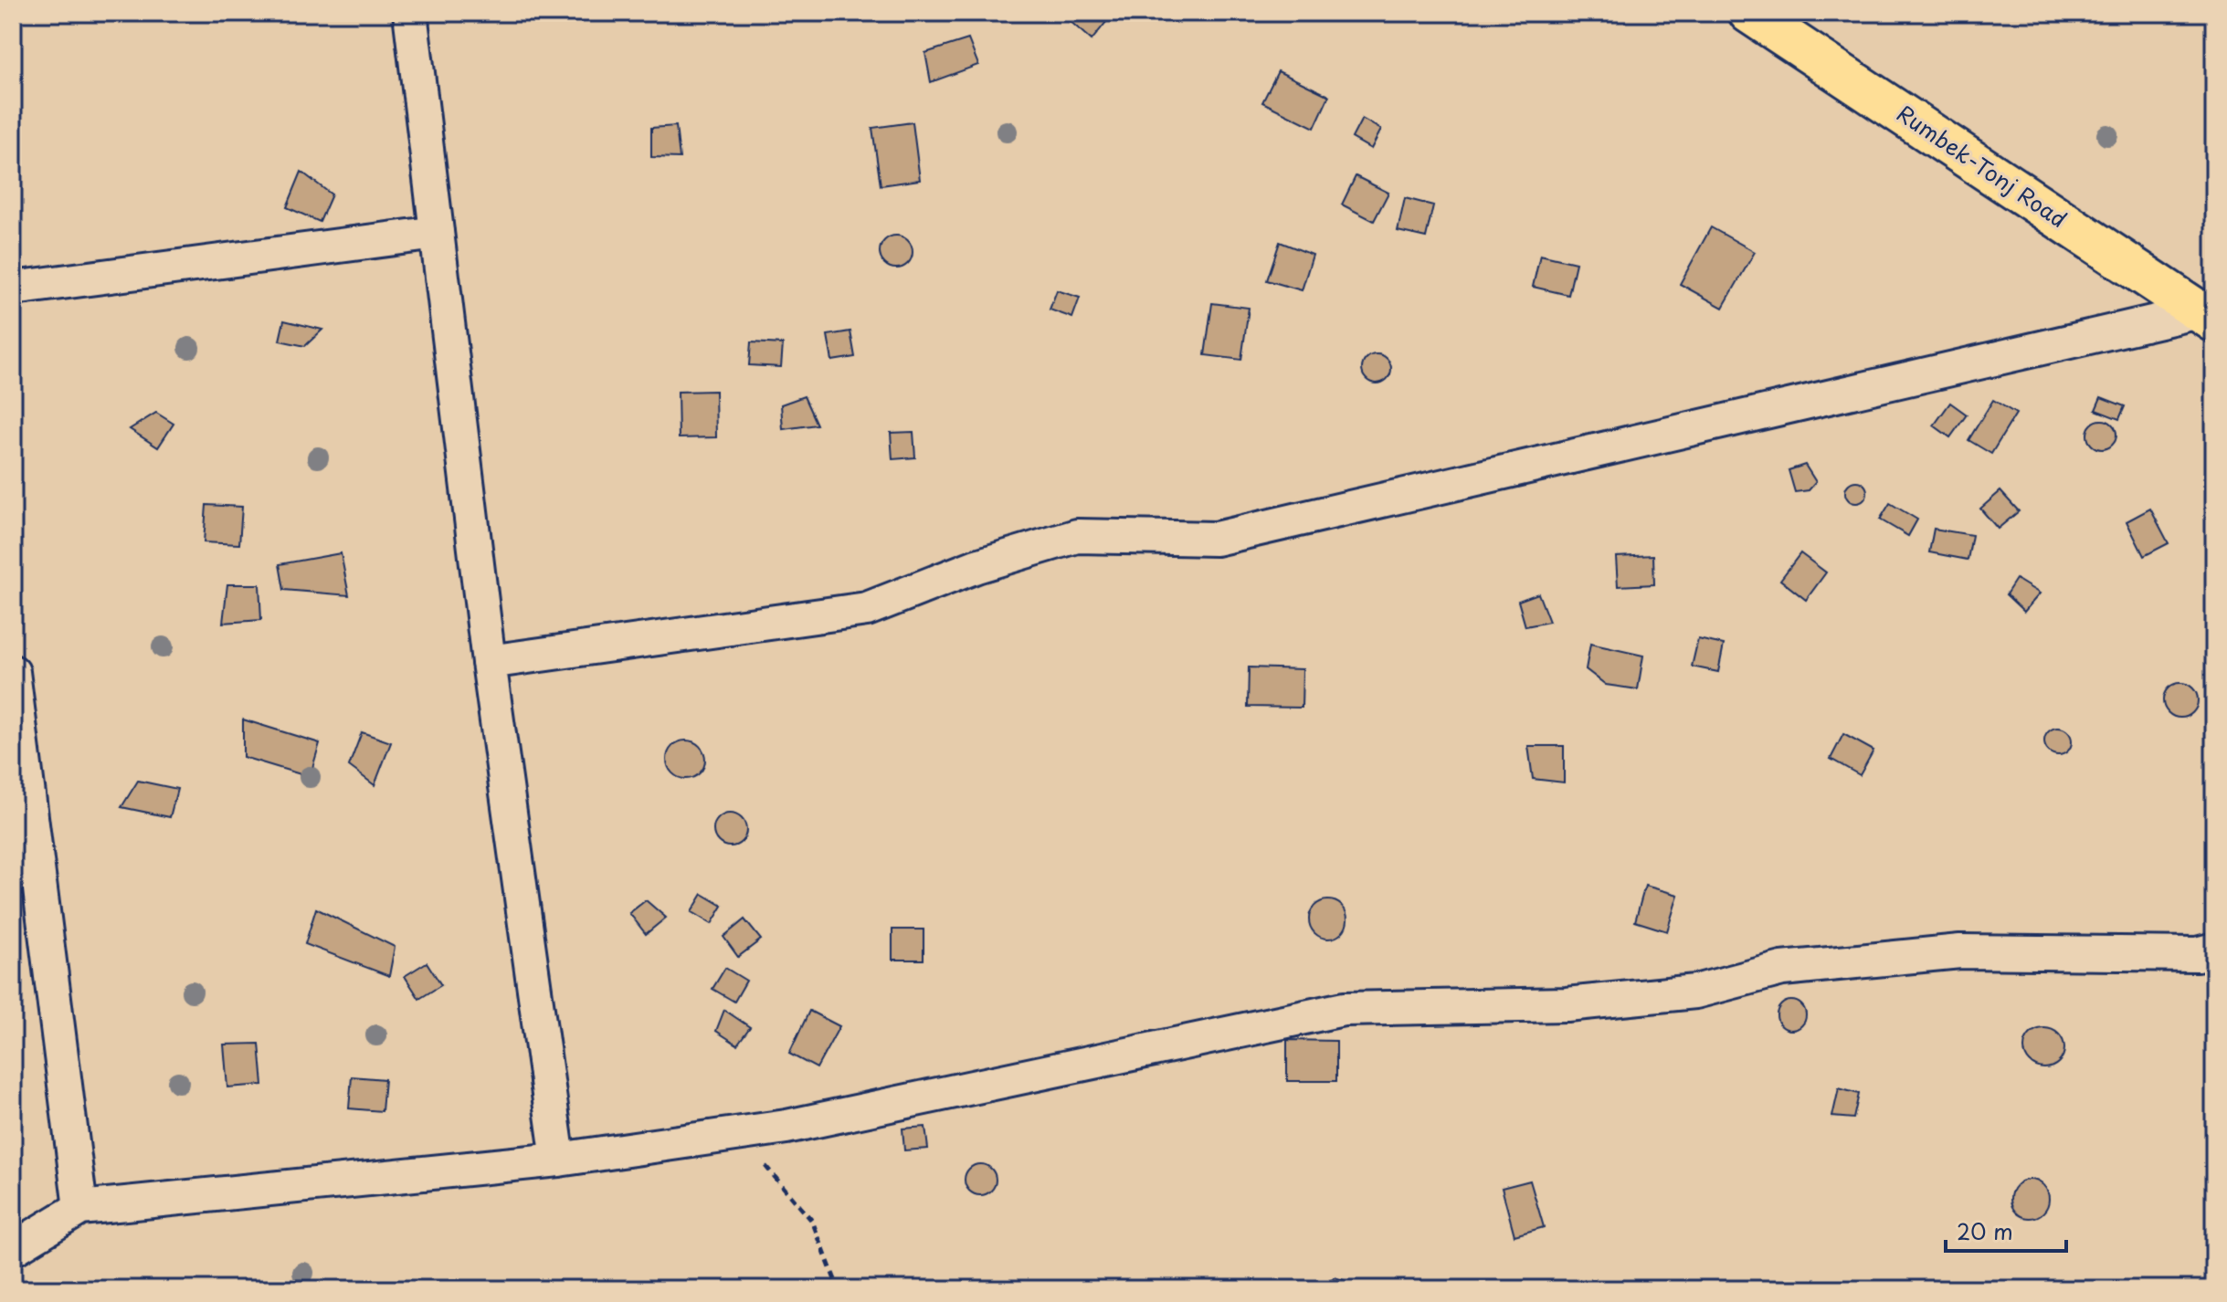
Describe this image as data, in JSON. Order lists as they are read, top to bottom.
{
  "streets": {
    "main road": ["Rumbek-Tonj Road"]
  },
  "scale_bar": "20 m"
}
